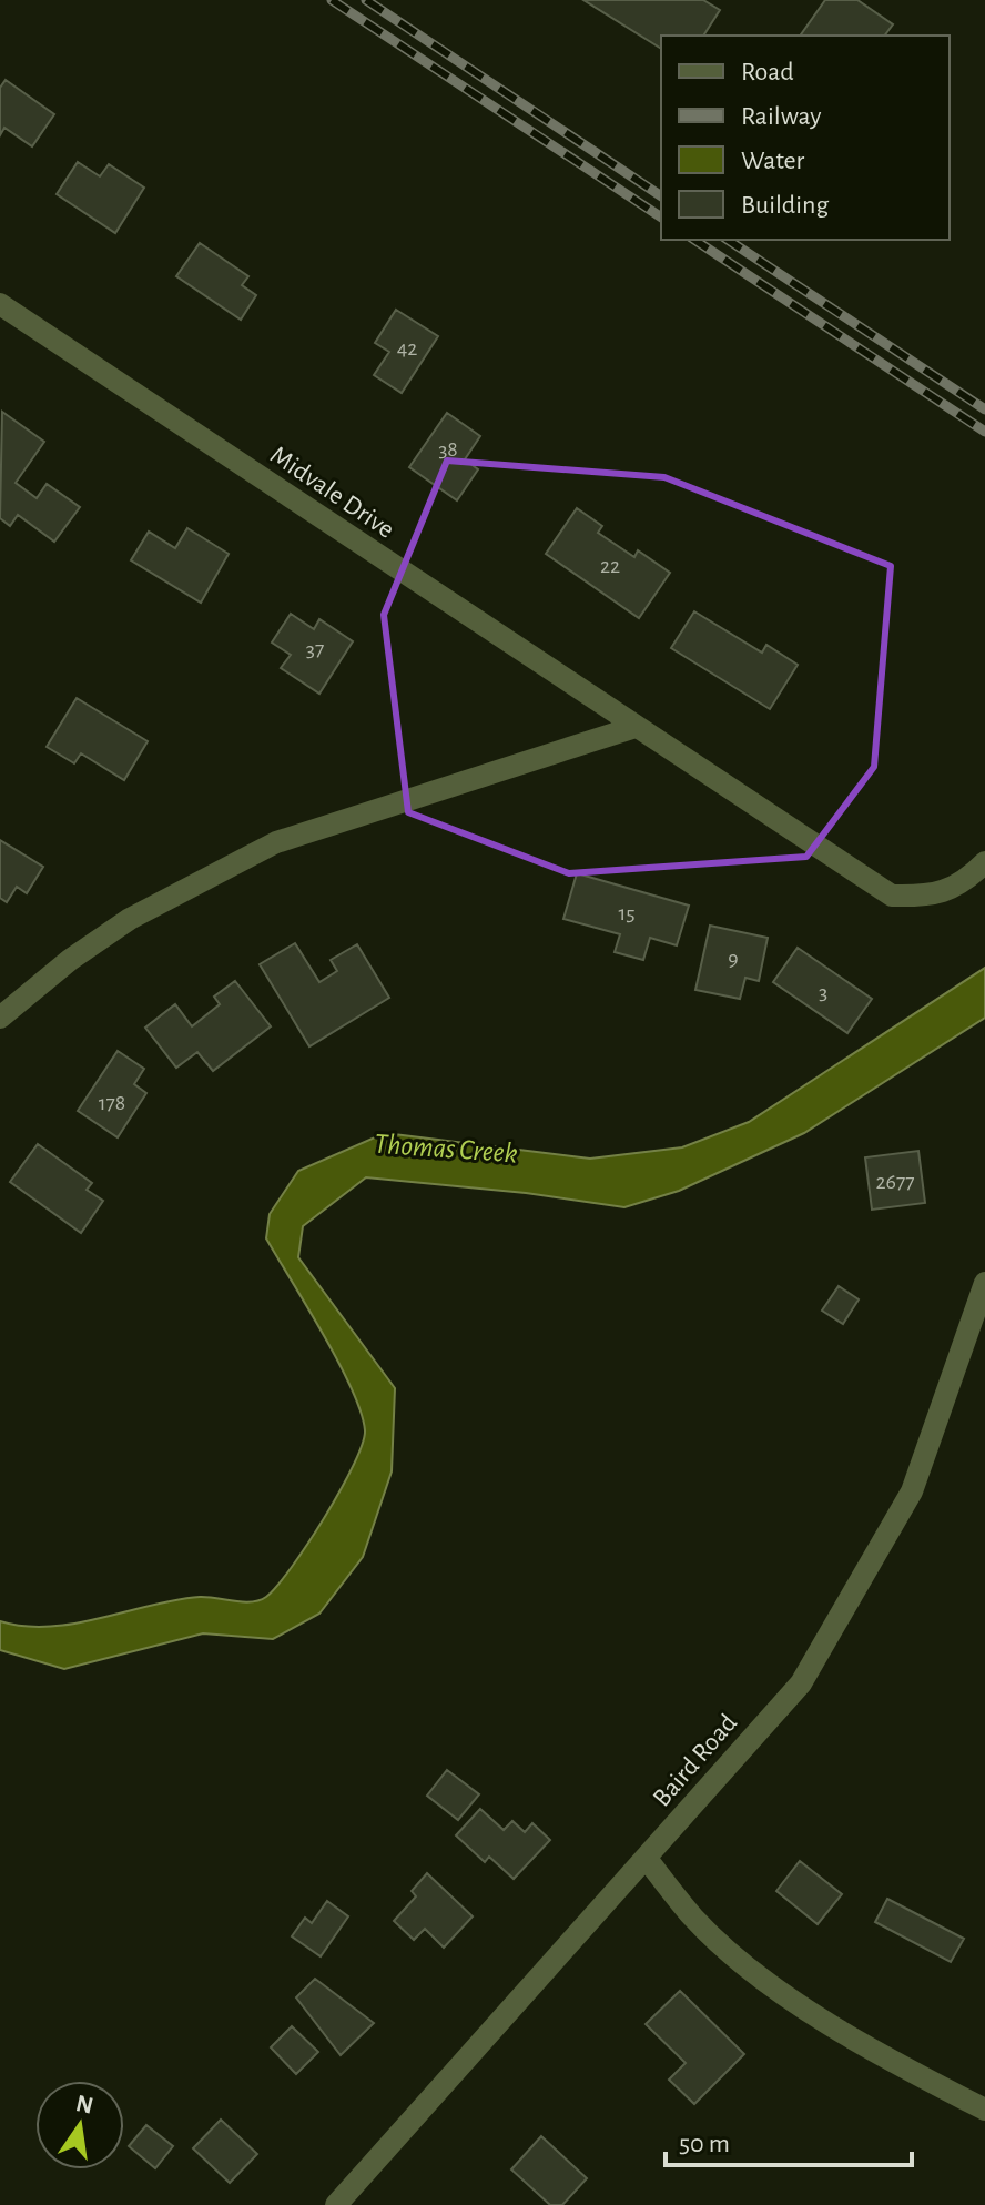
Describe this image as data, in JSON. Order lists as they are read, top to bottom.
{
  "streets": {
    "street": ["Midvale Drive", "Baird Road"]
  },
  "water": ["Thomas Creek"],
  "house_numbers": [
    "42",
    "38",
    "22",
    "37",
    "15",
    "9",
    "3",
    "178",
    "2677"
  ],
  "legend": [
    "Road",
    "Railway",
    "Water",
    "Building"
  ],
  "scale_bar": "50 m",
  "north": "top"
}
